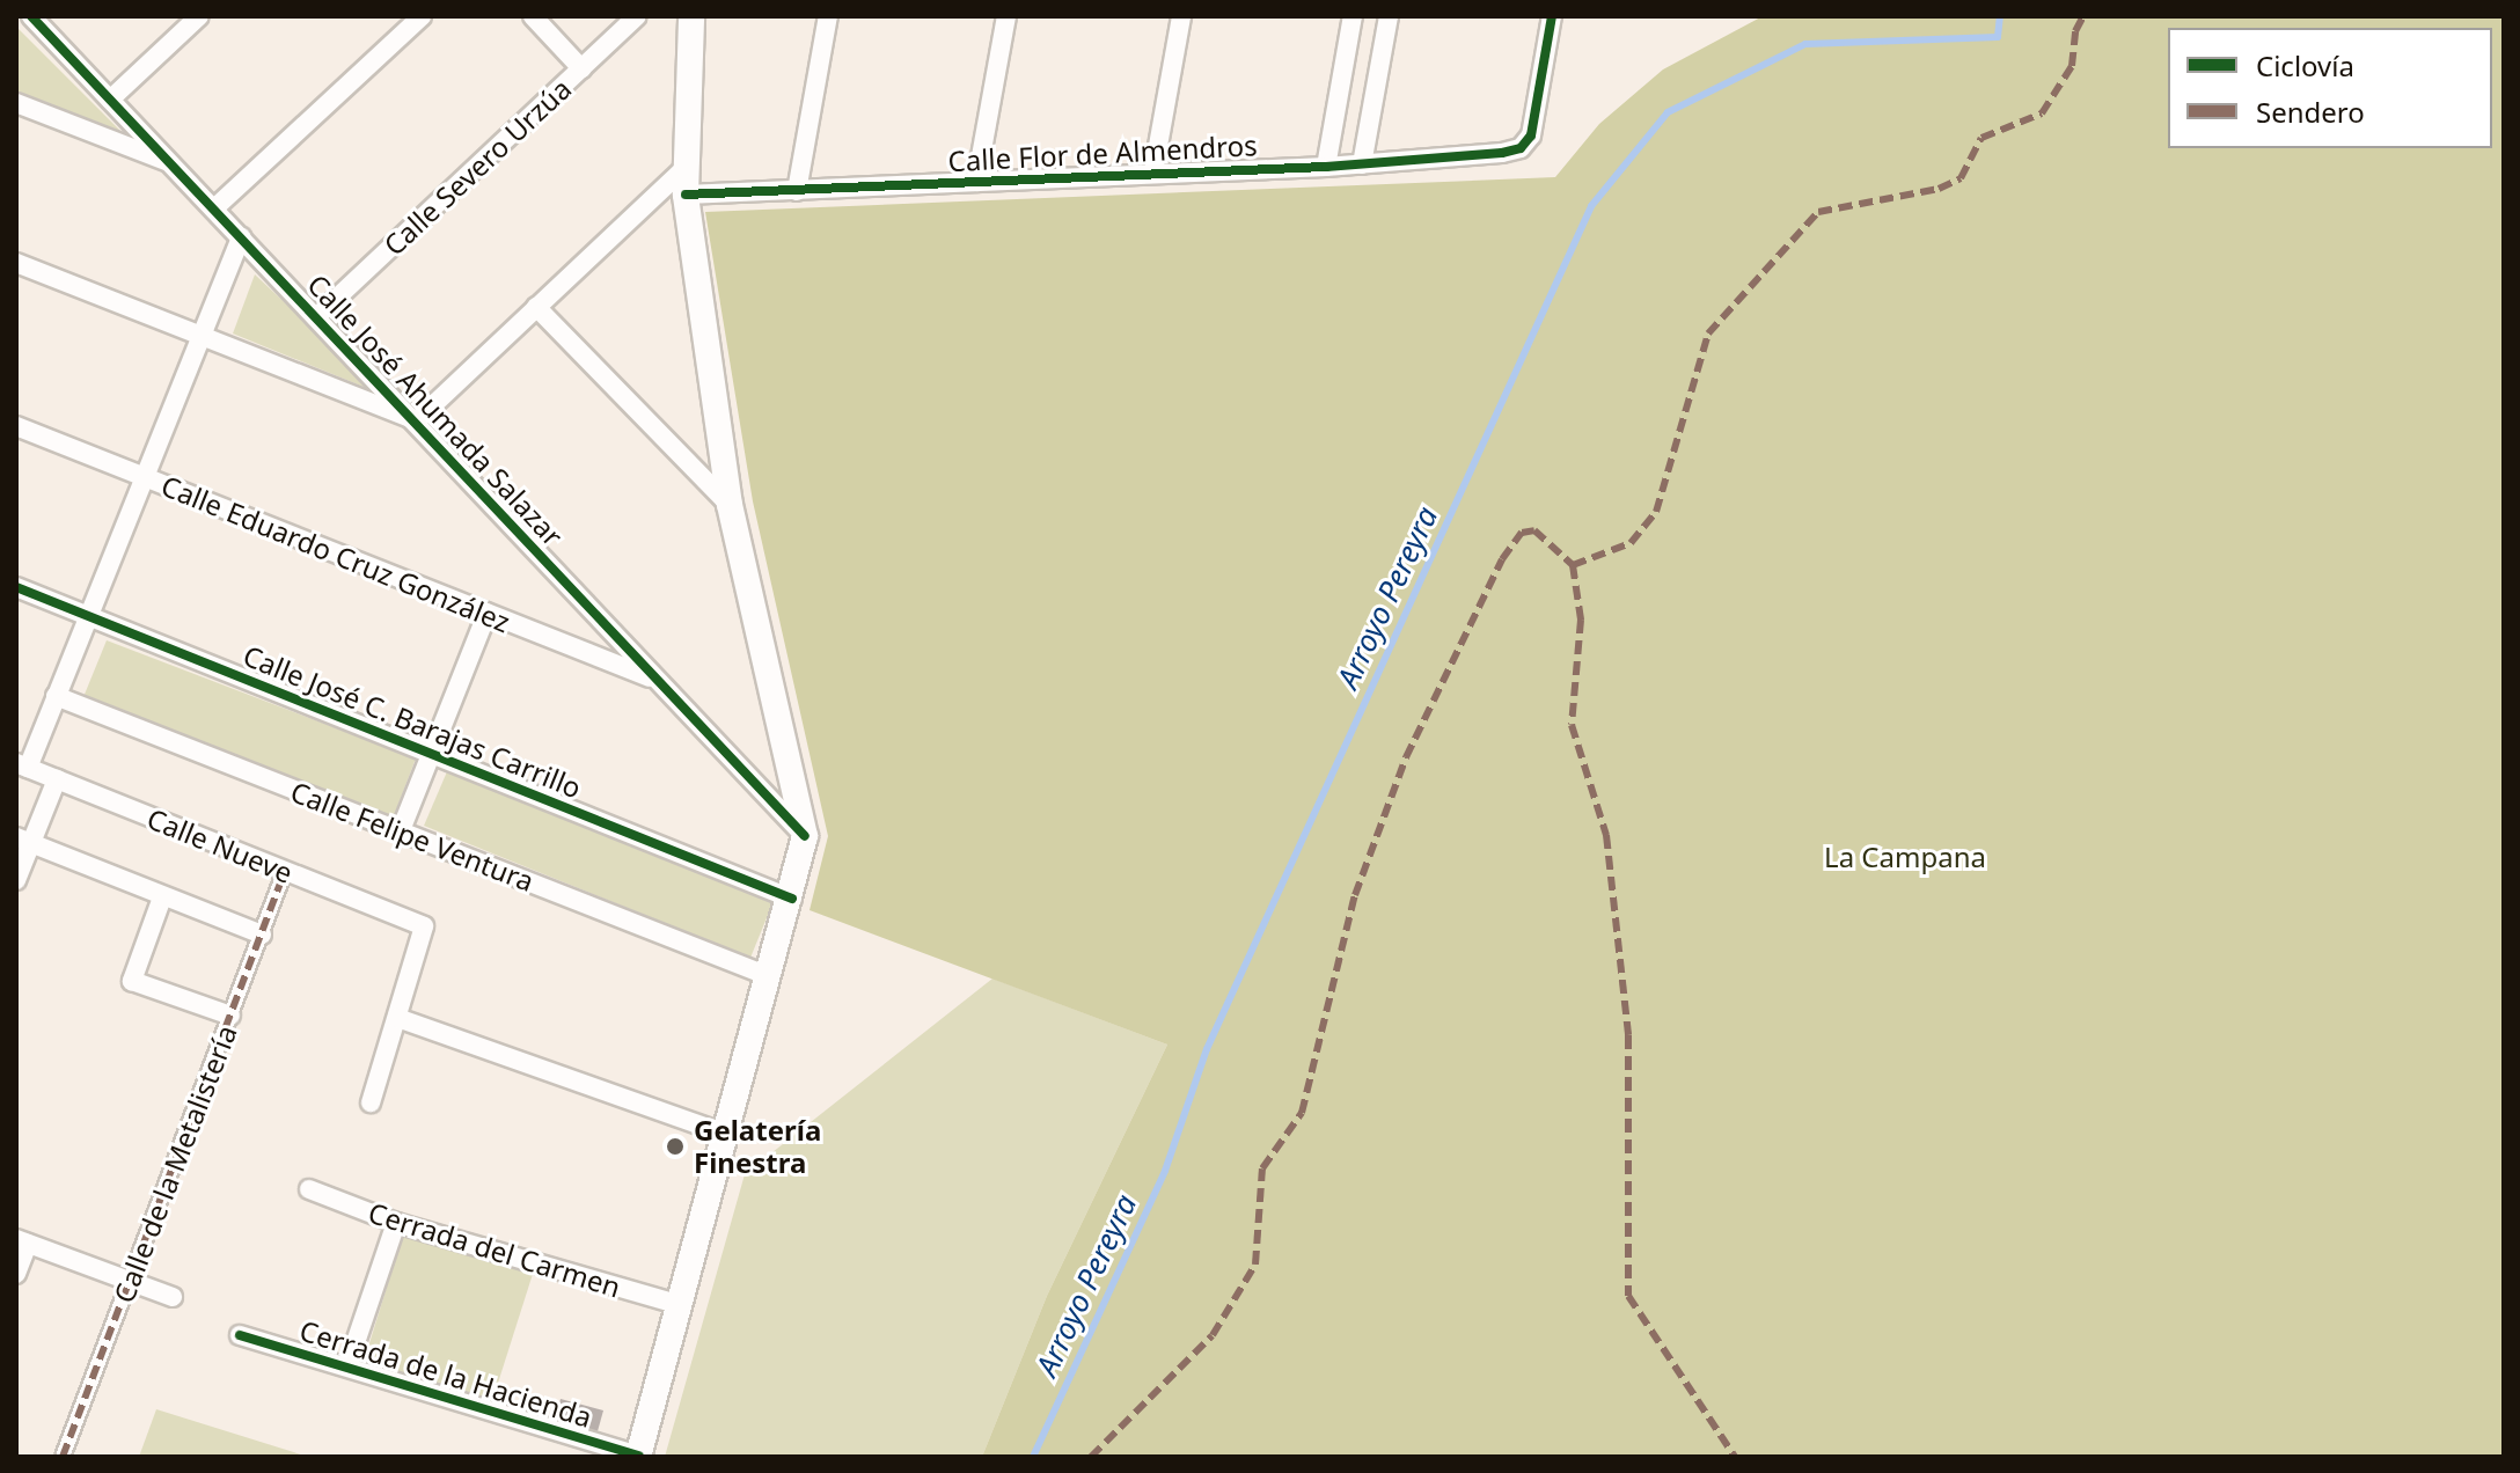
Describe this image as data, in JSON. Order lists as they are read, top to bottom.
{
  "streets": {
    "street": [
      "Calle Flor de Almendros",
      "Calle Severo Urzúa",
      "Calle José Ahumada Salazar",
      "Calle Eduardo Cruz González",
      "Calle José C. Barajas Carrillo",
      "Calle Felipe Ventura",
      "Calle Nueve",
      "Calle de la Metalistería",
      "Cerrada del Carmen",
      "Cerrada de la Hacienda"
    ]
  },
  "crossings": [
    ["Calle Severo Urzúa", "Calle José Ahumada Salazar"],
    ["Calle José Ahumada Salazar", "Calle Eduardo Cruz González"],
    ["Calle Nueve", "Calle de la Metalistería"]
  ],
  "water": ["Arroyo Pereyra"],
  "parks": ["La Campana"],
  "places": ["Gelatería Finestra"],
  "legend": ["Ciclovía", "Sendero"]
}
